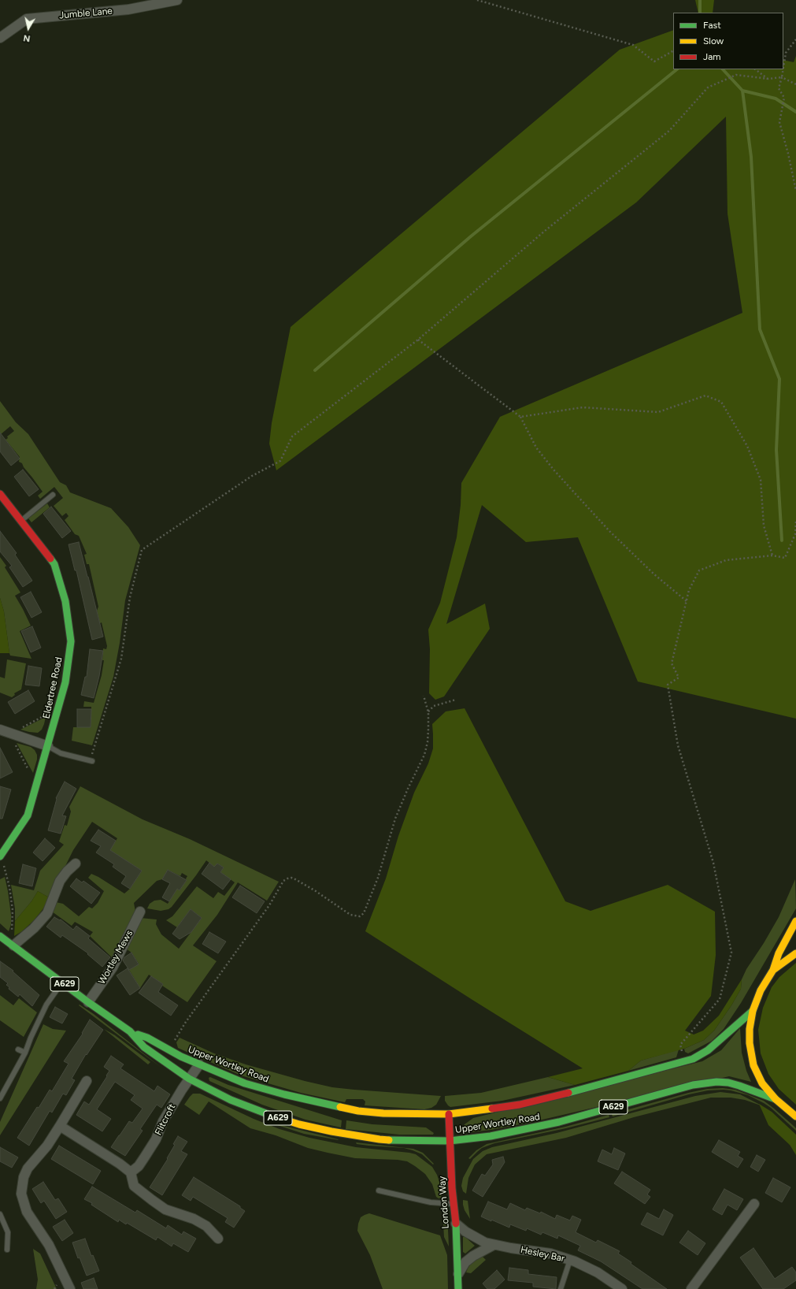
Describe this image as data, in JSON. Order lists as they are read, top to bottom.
{
  "streets": {
    "main road": [
      "Eldertree Road",
      "A629",
      "Upper Wortley Road",
      "London Way"
    ],
    "street": [
      "Jumble Lane",
      "Wortley Mews",
      "Flitcroft",
      "Hesley Bar"
    ]
  },
  "crossings": [
    ["Wortley Mews", "Upper Wortley Road"],
    ["A629", "Upper Wortley Road"],
    ["Upper Wortley Road", "Flitcroft"],
    ["Upper Wortley Road", "London Way"],
    ["London Way", "Hesley Bar"]
  ],
  "legend": ["Fast", "Slow", "Jam"],
  "north": "bottom"
}
